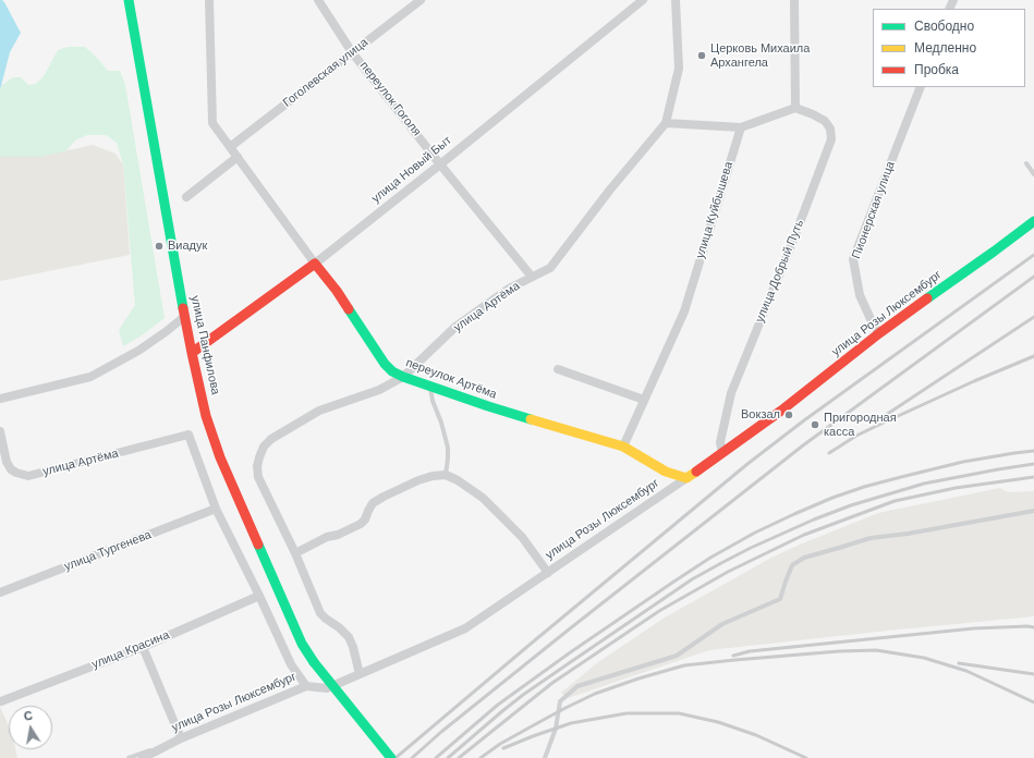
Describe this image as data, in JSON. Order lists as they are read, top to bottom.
{
  "streets": {
    "street": [
      "Гоголевская улица",
      "переулок Гоголя",
      "улица Новый Быт",
      "улица Куйбышева",
      "Пионерская улица",
      "улица Добрый Путь",
      "улица Артёма",
      "улица Розы Люксембург",
      "улица Панфилова",
      "переулок Артёма",
      "улица Тургенева",
      "улица Красина"
    ]
  },
  "crossings": [
    ["Гоголевская улица", "переулок Гоголя"],
    ["Гоголевская улица", "переулок Артёма"],
    ["переулок Гоголя", "улица Новый Быт"],
    ["переулок Гоголя", "улица Артёма"],
    ["улица Новый Быт", "улица Панфилова"],
    ["улица Новый Быт", "переулок Артёма"],
    ["улица Куйбышева", "переулок Артёма"],
    ["Пионерская улица", "улица Розы Люксембург"],
    ["улица Добрый Путь", "улица Розы Люксембург"],
    ["улица Артёма", "переулок Артёма"],
    ["улица Артёма", "улица Тургенева"],
    ["улица Розы Люксембург", "переулок Артёма"]
  ],
  "places": [
    "Церковь Михаила Архангела",
    "Виадук",
    "Вокзал",
    "Пригородная касса"
  ],
  "legend": ["Свободно", "Медленно", "Пробка"],
  "north": "top"
}
